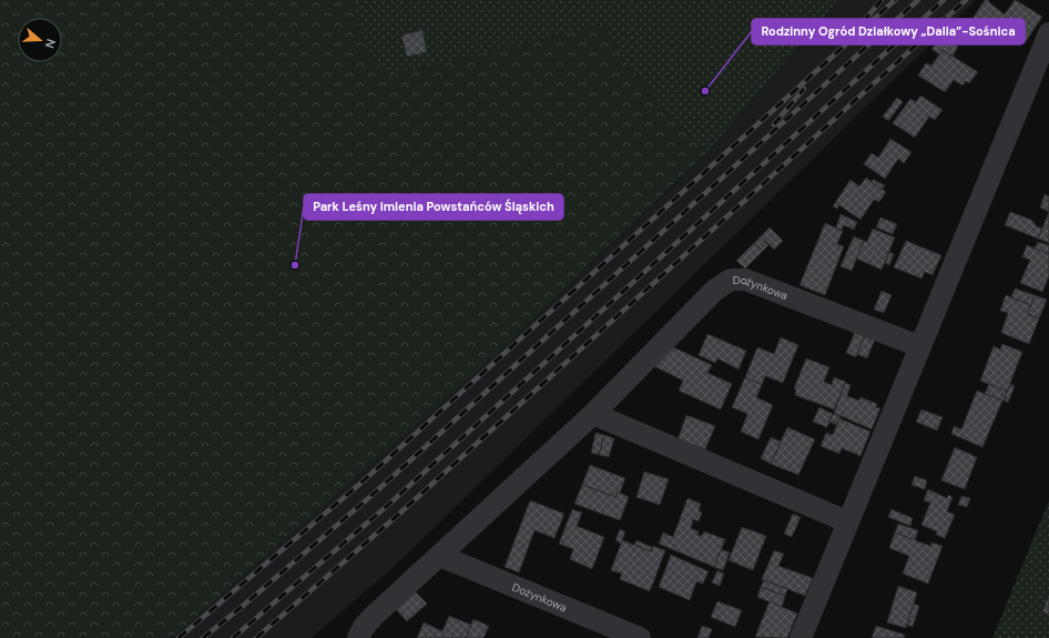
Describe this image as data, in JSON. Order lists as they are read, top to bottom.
{
  "streets": {
    "street": ["Dożynkowa"]
  },
  "places": ["Rodzinny Ogród Działkowy „Dalia”-Sośnica", "Park Leśny imienia Powstańców Śląskich"],
  "north": "right"
}
